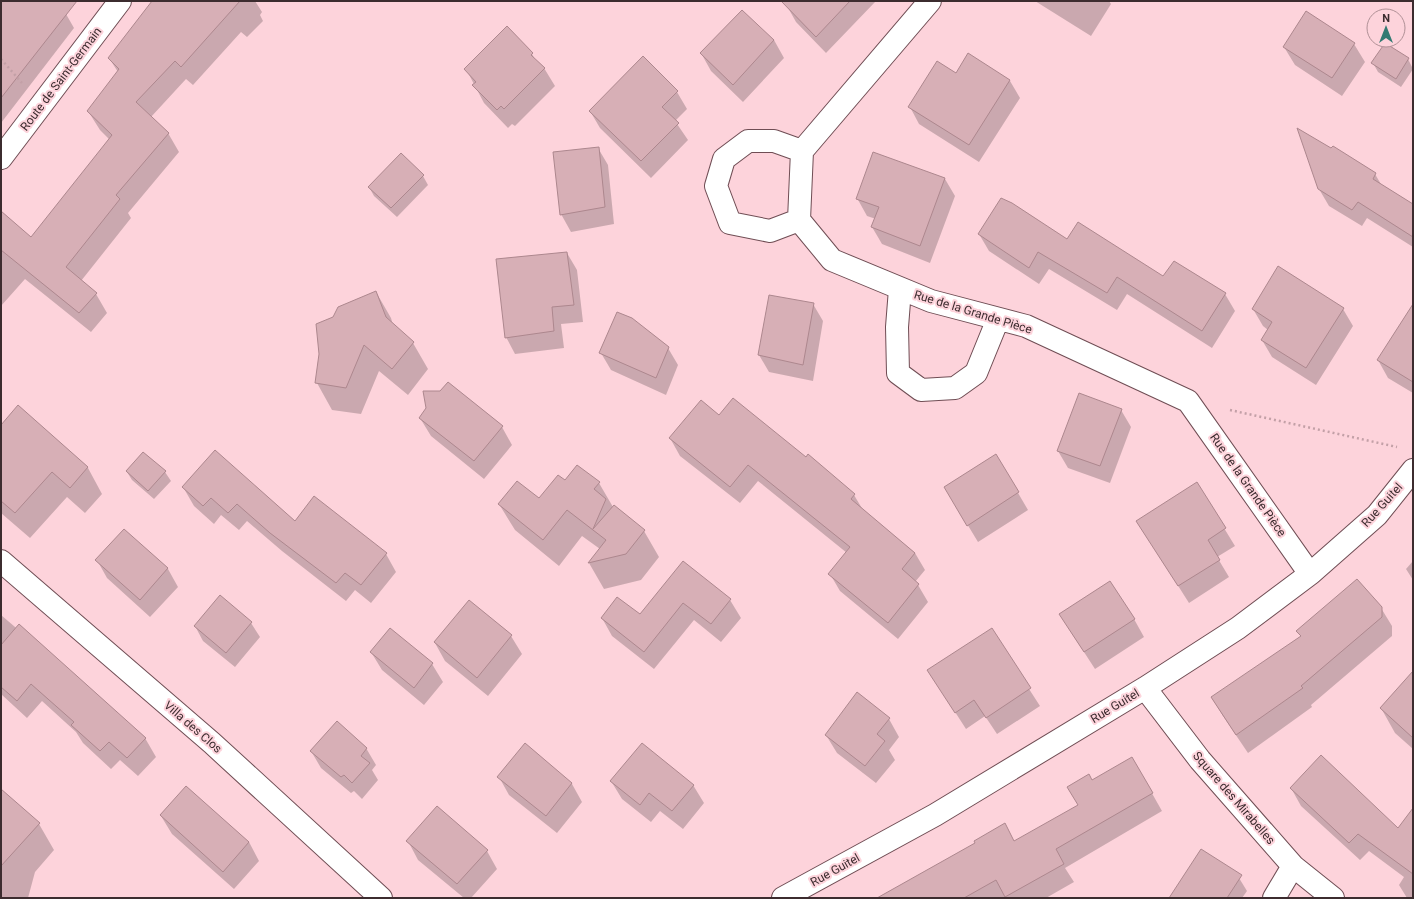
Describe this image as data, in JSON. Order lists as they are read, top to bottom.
{
  "streets": {
    "street": [
      "Route de Saint-Germain",
      "Rue de la Grande Pièce",
      "Rue Guitel",
      "Villa des Clos",
      "Square des Mirabelles"
    ]
  },
  "crossings": [
    ["Rue de la Grande Pièce", "Rue Guitel"],
    ["Rue Guitel", "Square des Mirabelles"]
  ],
  "north": "top"
}
